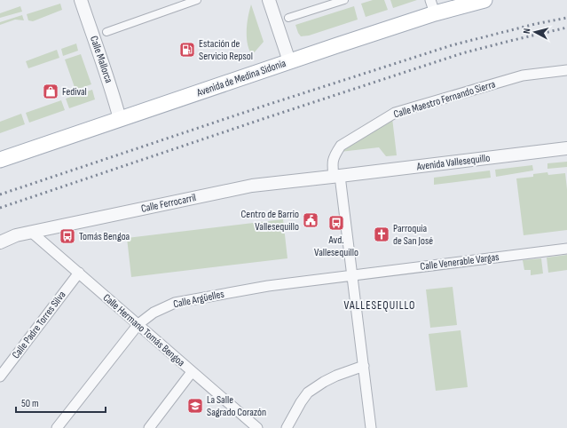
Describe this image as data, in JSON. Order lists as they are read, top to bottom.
{
  "streets": {
    "main road": ["Avenida de Medina Sidonia"],
    "street": [
      "Calle Mallorca",
      "Calle Maestro Fernando Sierra",
      "Avenida Vallesequillo",
      "Calle Ferrocarril",
      "Calle Venerable Vargas",
      "Calle Argüelles",
      "Calle Padre Torres Silva",
      "Calle Hermano Tomás Bengoa"
    ]
  },
  "crossings": [
    ["Calle Mallorca", "Avenida de Medina Sidonia"],
    ["Calle Maestro Fernando Sierra", "Avenida Vallesequillo"],
    ["Calle Maestro Fernando Sierra", "Calle Ferrocarril"],
    ["Calle Maestro Fernando Sierra", "Calle Venerable Vargas"],
    ["Calle Maestro Fernando Sierra", "Calle Argüelles"],
    ["Avenida Vallesequillo", "Calle Ferrocarril"],
    ["Calle Ferrocarril", "Calle Hermano Tomás Bengoa"],
    ["Calle Venerable Vargas", "Calle Argüelles"],
    ["Calle Argüelles", "Calle Hermano Tomás Bengoa"],
    ["Calle Padre Torres Silva", "Calle Hermano Tomás Bengoa"]
  ],
  "districts": ["VALLESEQUILLO"],
  "places": {
    "fuel station": ["Estación de Servicio Repsol"],
    "shop": ["Fedival"],
    "public building": ["Centro de Barrio Vallesequillo"],
    "bus stop": ["Avd. Vallesequillo", "Tomás Bengoa"],
    "church": ["Parroquia de San José"],
    "school or university": ["La Salle Sagrado Corazón"]
  },
  "scale_bar": "50 m",
  "north": "left"
}
